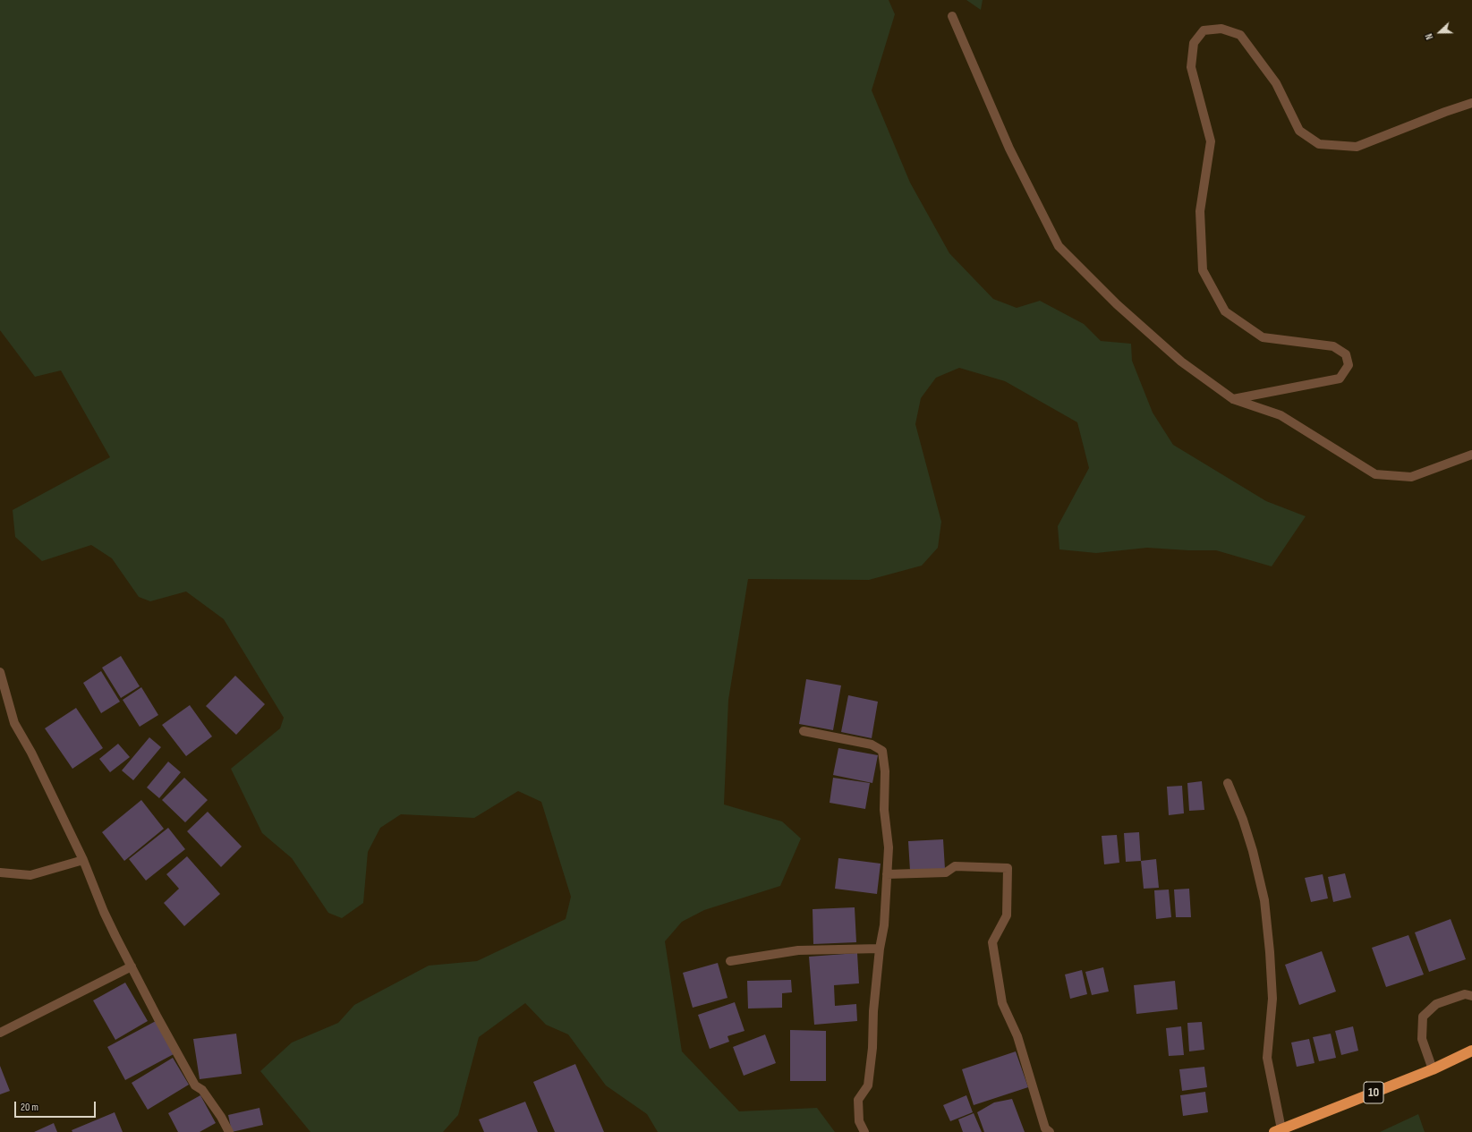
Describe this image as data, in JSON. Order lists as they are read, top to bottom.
{
  "streets": {
    "highway": ["10"]
  },
  "scale_bar": "20 m",
  "north": "left"
}
